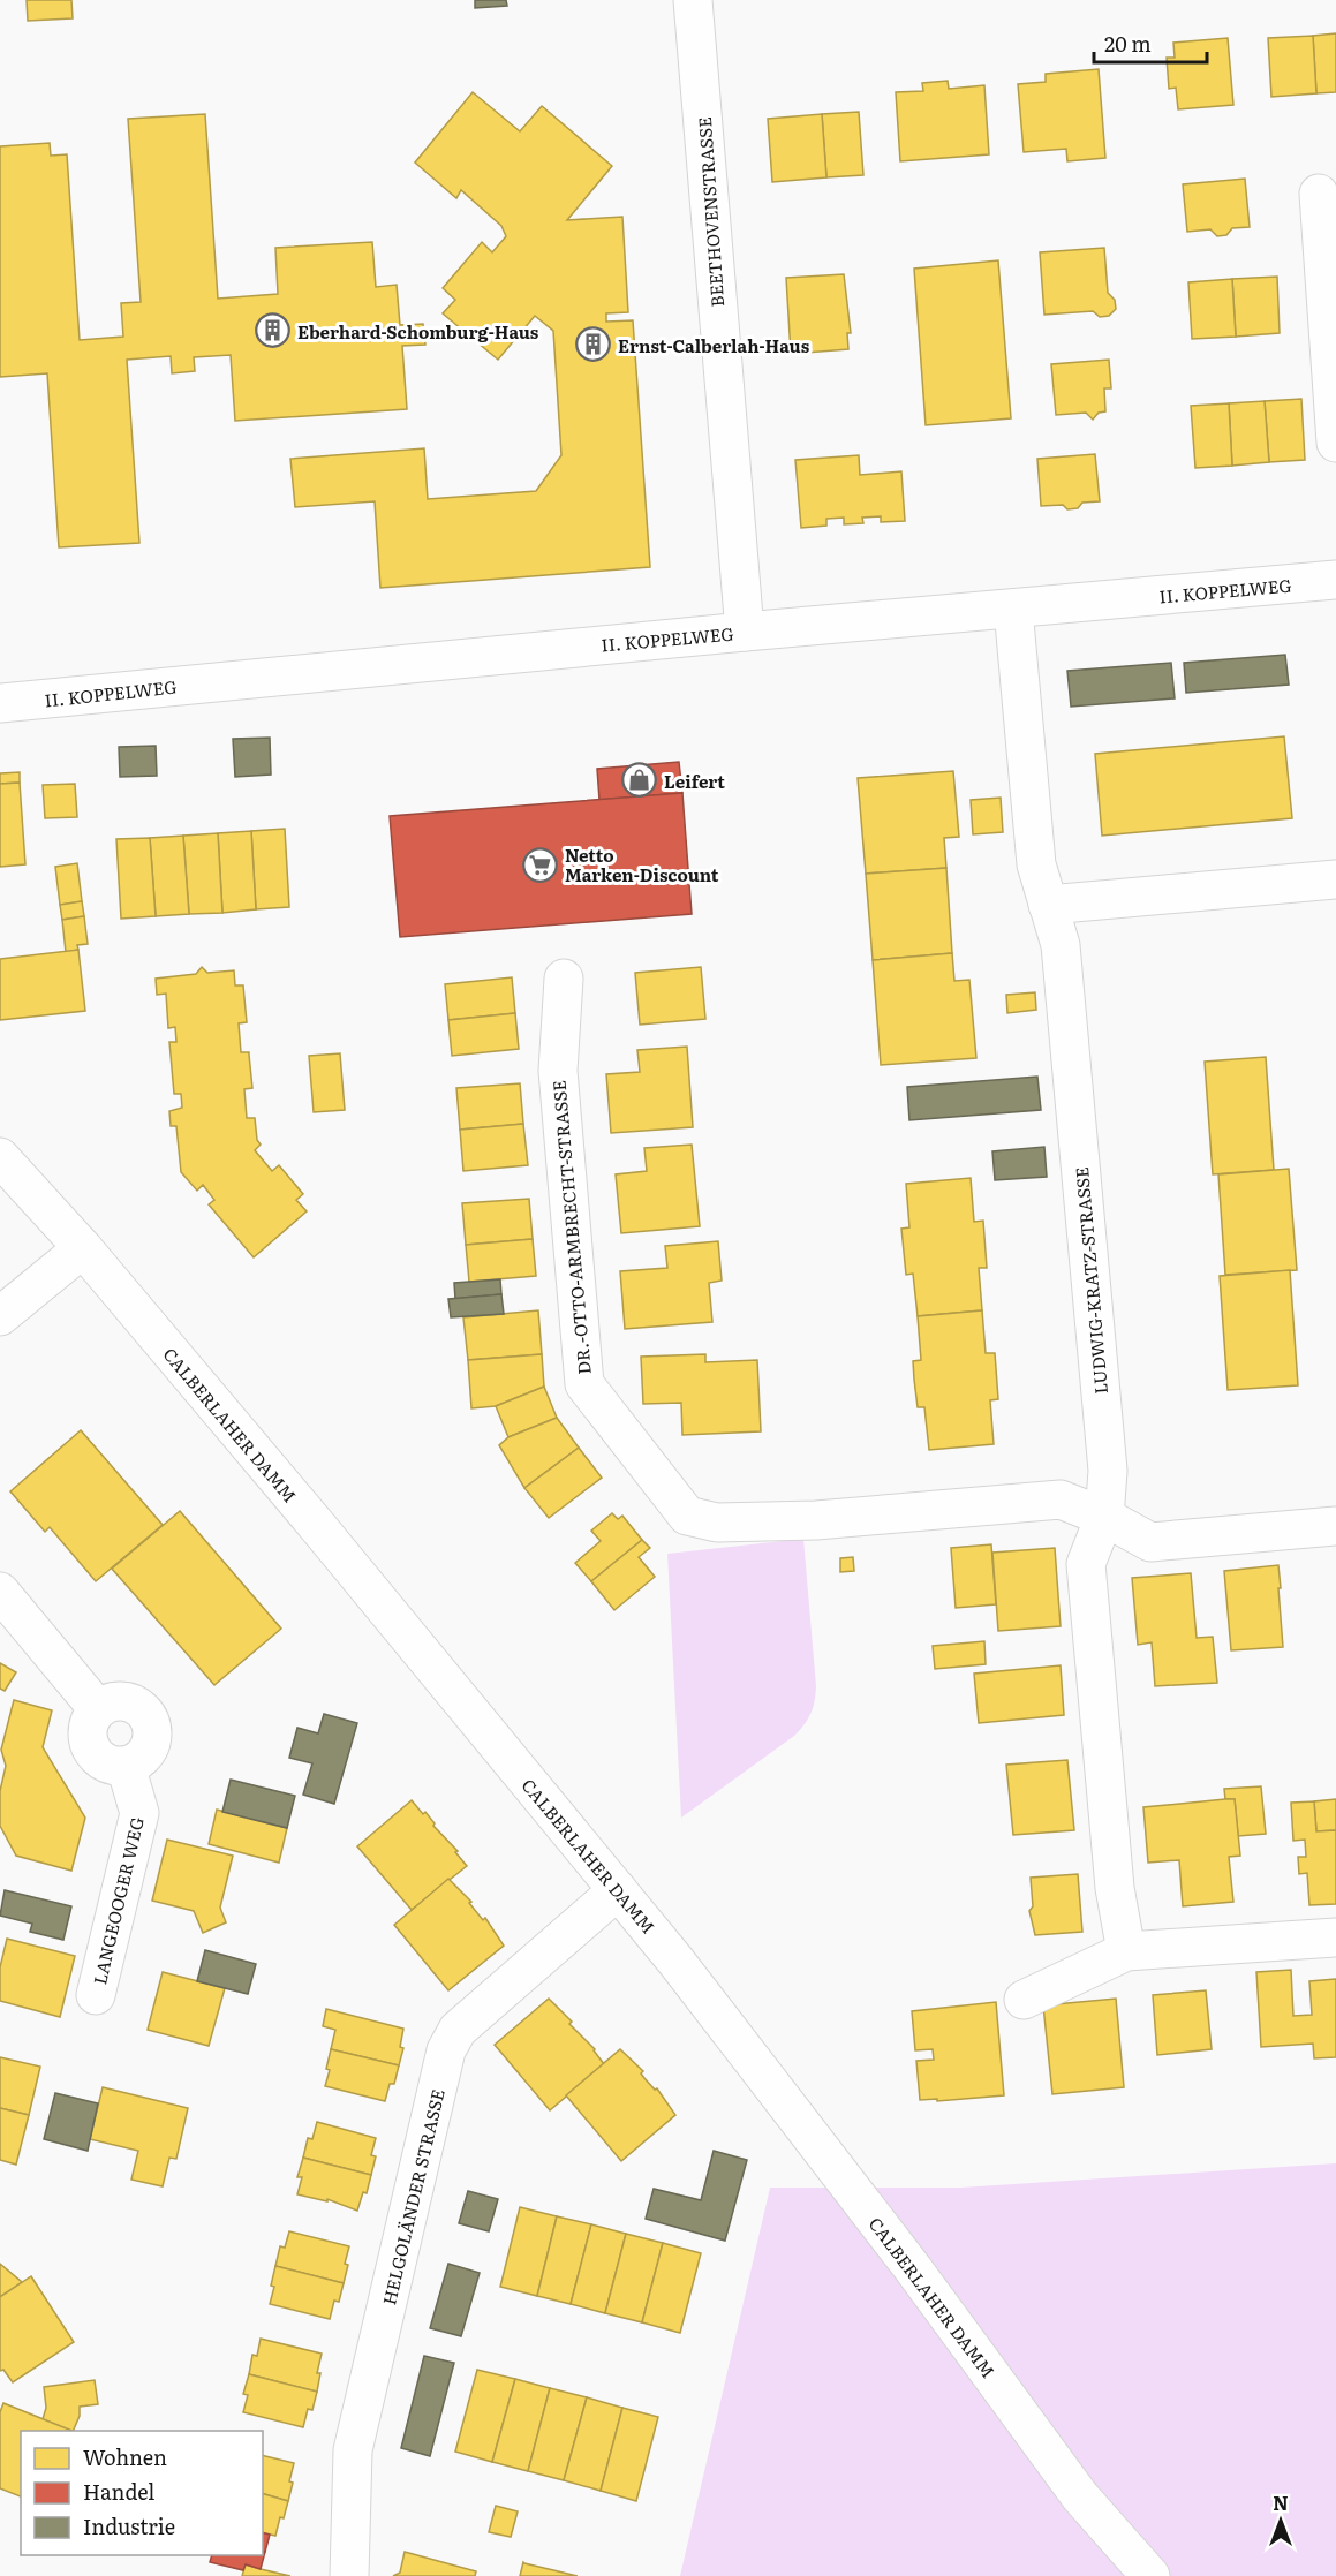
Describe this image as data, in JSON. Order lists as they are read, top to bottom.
{
  "streets": {
    "street": [
      "BEETHOVENSTRASSE",
      "II. KOPPELWEG",
      "DR.-OTTO-ARMBRECHT-STRASSE",
      "LUDWIG-KRATZ-STRASSE",
      "CALBERLAHER DAMM",
      "LANGEOOGER WEG",
      "HELGOLÄNDER STRASSE"
    ]
  },
  "crossings": [
    ["BEETHOVENSTRASSE", "II. KOPPELWEG"],
    ["II. KOPPELWEG", "LUDWIG-KRATZ-STRASSE"],
    ["DR.-OTTO-ARMBRECHT-STRASSE", "LUDWIG-KRATZ-STRASSE"],
    ["CALBERLAHER DAMM", "HELGOLÄNDER STRASSE"]
  ],
  "places": {
    "building": ["Eberhard-Schomburg-Haus", "Ernst-Calberlah-Haus"],
    "shop": ["Leifert"],
    "supermarket": ["Netto Marken-Discount"]
  },
  "legend": ["Wohnen", "Handel", "Industrie"],
  "scale_bar": "20 m",
  "north": "top"
}
